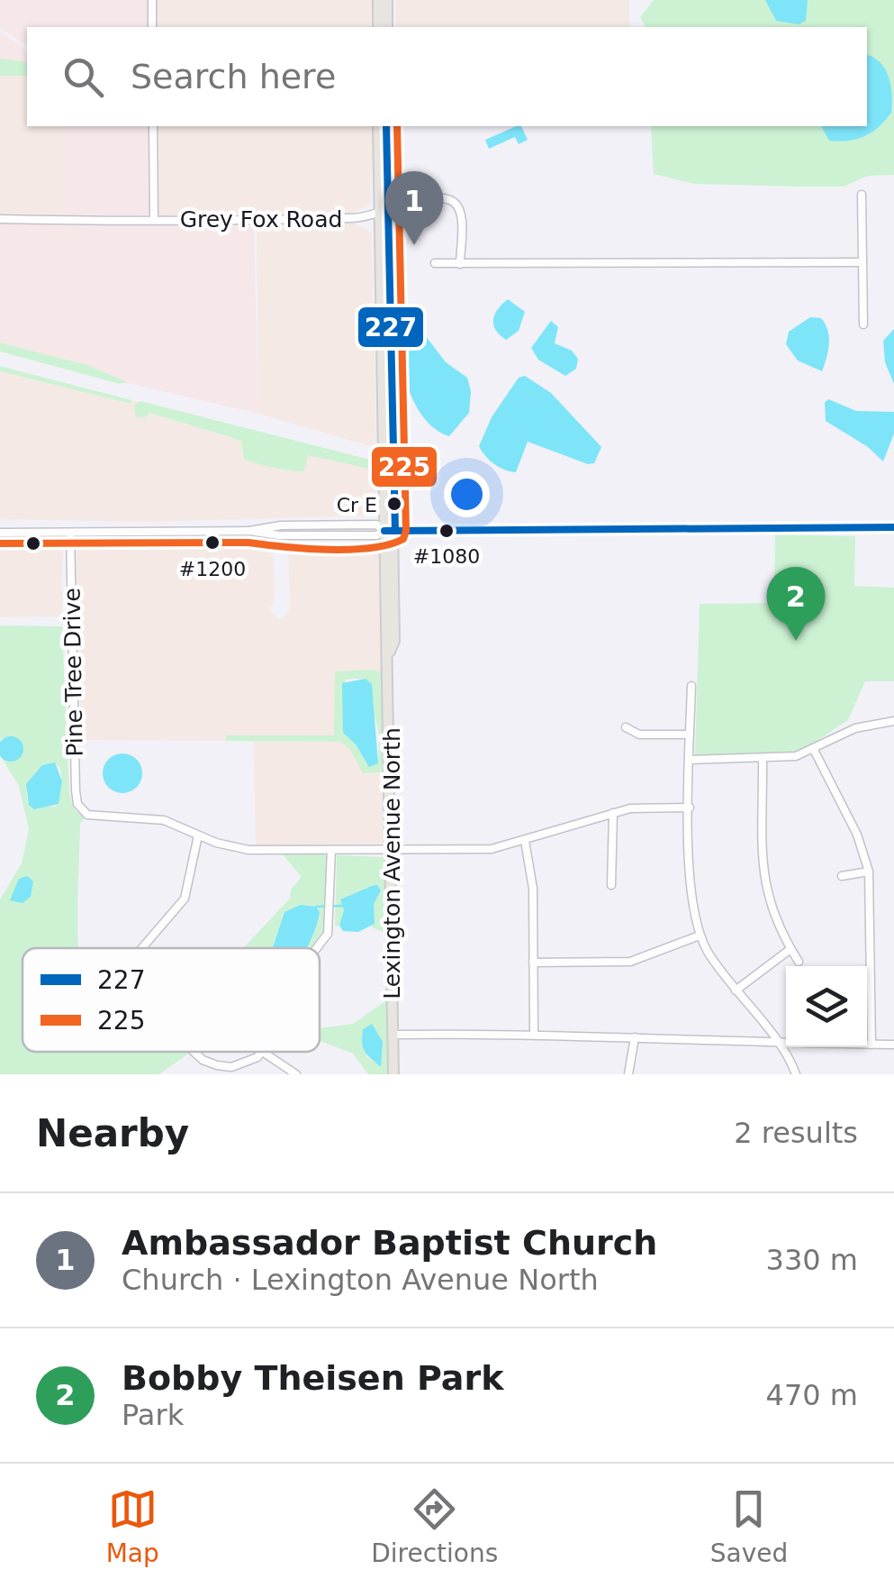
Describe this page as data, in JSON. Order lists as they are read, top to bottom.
{
  "streets": {
    "main road": ["Lexington Avenue North"],
    "street": ["Grey Fox Road", "Pine Tree Drive"]
  },
  "crossings": [
    ["Grey Fox Road", "Lexington Avenue North"]
  ],
  "places": ["Cr E", "#1080", "#1200"],
  "lines": ["transit line 227", "transit line 225"],
  "legend": ["227", "225"],
  "page": {
    "search": "Search here",
    "pins": ["1", "2"],
    "heading": ["Nearby", "2 results"],
    "list": [
      {
        "mark": "1",
        "name": "Ambassador Baptist Church",
        "note": "Church · Lexington Avenue North",
        "value": "330 m"
      },
      {
        "mark": "2",
        "name": "Bobby Theisen Park",
        "note": "Park",
        "value": "470 m"
      }
    ],
    "nav": ["Map", "Directions", "Saved"]
  }
}
